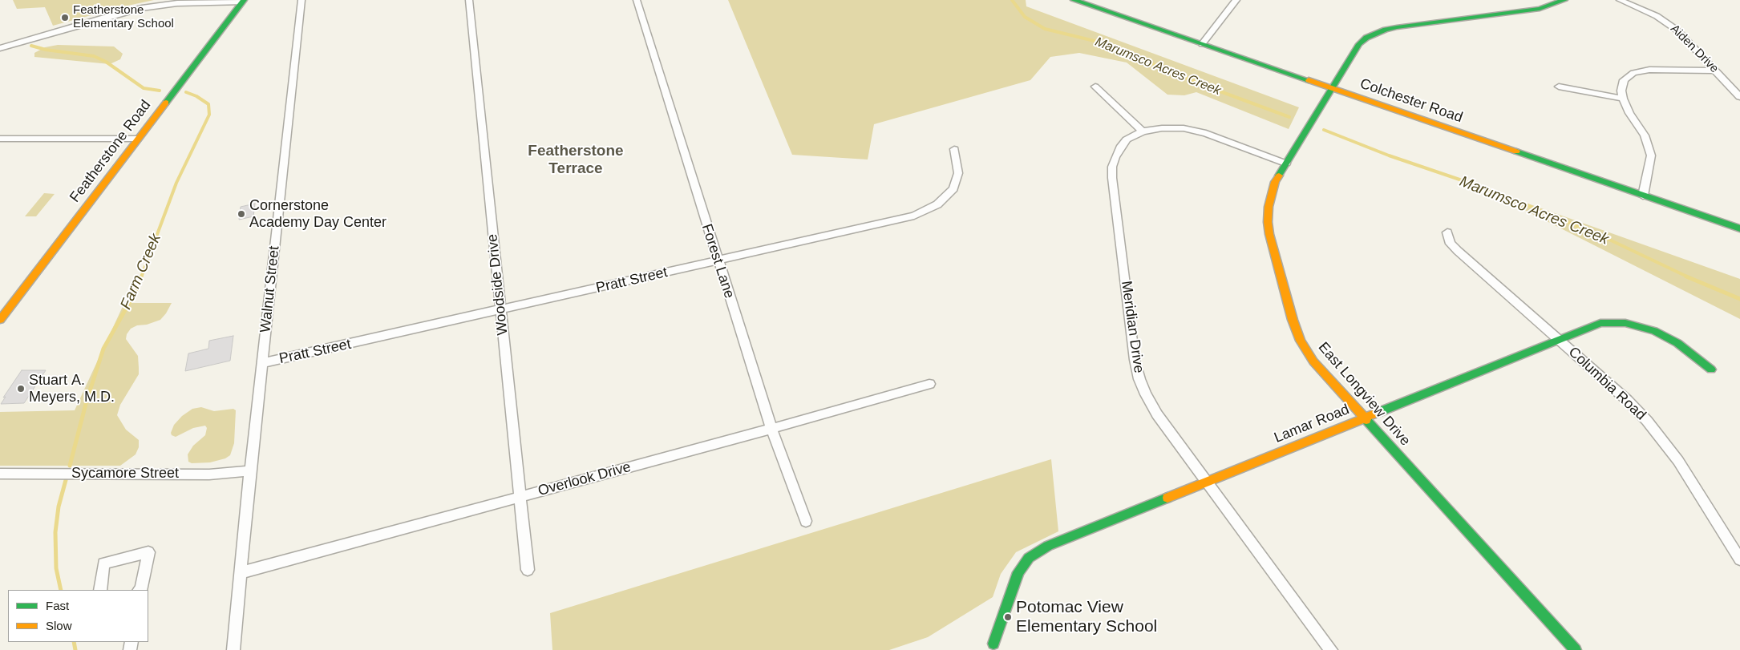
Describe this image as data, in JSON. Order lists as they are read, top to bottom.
{
  "streets": {
    "street": [
      "Aiden Drive",
      "Colchester Road",
      "Featherstone Road",
      "Forest Lane",
      "Pratt Street",
      "Woodside Drive",
      "Walnut Street",
      "Meridian Drive",
      "Columbia Road",
      "East Longview Drive",
      "Lamar Road",
      "Sycamore Street",
      "Overlook Drive"
    ]
  },
  "crossings": [
    ["Colchester Road", "East Longview Drive"],
    ["Forest Lane", "Pratt Street"],
    ["Forest Lane", "Overlook Drive"],
    ["Pratt Street", "Woodside Drive"],
    ["Pratt Street", "Walnut Street"],
    ["Woodside Drive", "Overlook Drive"],
    ["Walnut Street", "Sycamore Street"],
    ["Walnut Street", "Overlook Drive"],
    ["Meridian Drive", "East Longview Drive"],
    ["Meridian Drive", "Lamar Road"],
    ["Columbia Road", "Lamar Road"],
    ["East Longview Drive", "Lamar Road"]
  ],
  "districts": ["Featherstone Terrace"],
  "water": ["Marumsco Acres Creek", "Farm Creek"],
  "places": [
    "Featherstone Elementary School",
    "Cornerstone Academy Day Center",
    "Stuart A. Meyers, M.D.",
    "Potomac View Elementary School"
  ],
  "legend": ["Fast", "Slow"]
}
